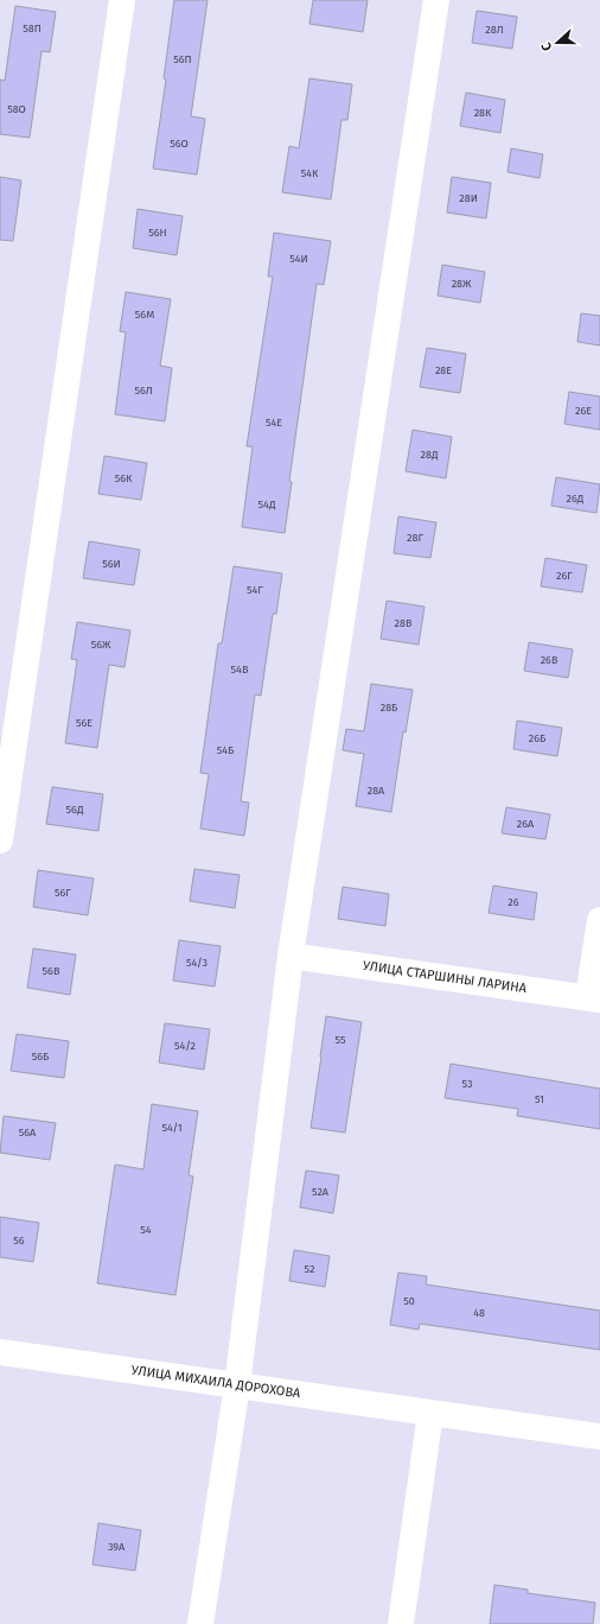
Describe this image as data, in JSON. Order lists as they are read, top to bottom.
{
  "streets": {
    "street": ["УЛИЦА СТАРШИНЫ ЛАРИНА", "УЛИЦА МИХАИЛА ДОРОХОВА"]
  },
  "house_numbers": [
    "58П",
    "28Л",
    "56П",
    "58О",
    "28К",
    "56О",
    "54К",
    "28И",
    "56Н",
    "54И",
    "28Ж",
    "56М",
    "28Е",
    "56Л",
    "26Е",
    "54Е",
    "28Д",
    "56К",
    "26Д",
    "54Д",
    "28Г",
    "56И",
    "26Г",
    "54Г",
    "28В",
    "56Ж",
    "26В",
    "54В",
    "28Б",
    "56Е",
    "26Б",
    "54Б",
    "28А",
    "56Д",
    "26А",
    "56Г",
    "26",
    "54/3",
    "56В",
    "55",
    "54/2",
    "56Б",
    "53",
    "51",
    "54/1",
    "56А",
    "52А",
    "54",
    "56",
    "52",
    "50",
    "48",
    "39А"
  ],
  "north": "left"
}
